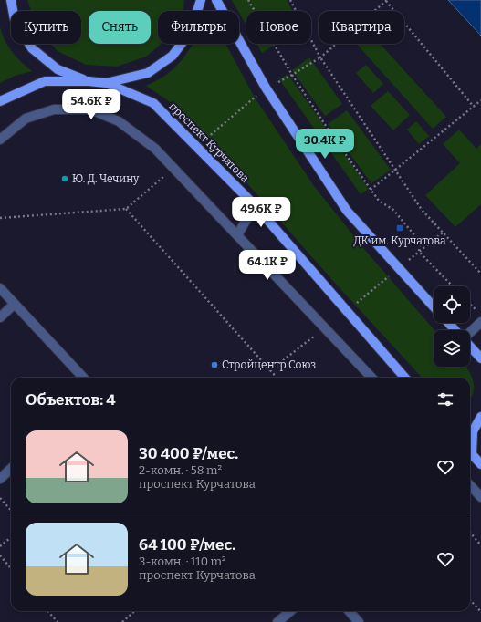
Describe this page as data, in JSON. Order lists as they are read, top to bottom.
{
  "streets": {
    "main road": ["проспект Курчатова"]
  },
  "places": {
    "other": ["Ю. Д. Чечину", "Стройцентр Союз"],
    "transit": ["ДК им. Курчатова"]
  },
  "page": {
    "chip": [
      "Купить",
      "Снять",
      "Фильтры",
      "Новое",
      "Квартира"
    ],
    "price": [
      "54.6K ₽",
      "30.4K ₽",
      "49.6K ₽",
      "64.1K ₽"
    ],
    "heading": "Объектов: 4",
    "list": [
      {
        "name": "30 400 ₽/мес.",
        "note": "2-комн. · 58 m² · проспект Курчатова"
      },
      {
        "name": "64 100 ₽/мес.",
        "note": "3-комн. · 110 m² · проспект Курчатова"
      }
    ]
  }
}
